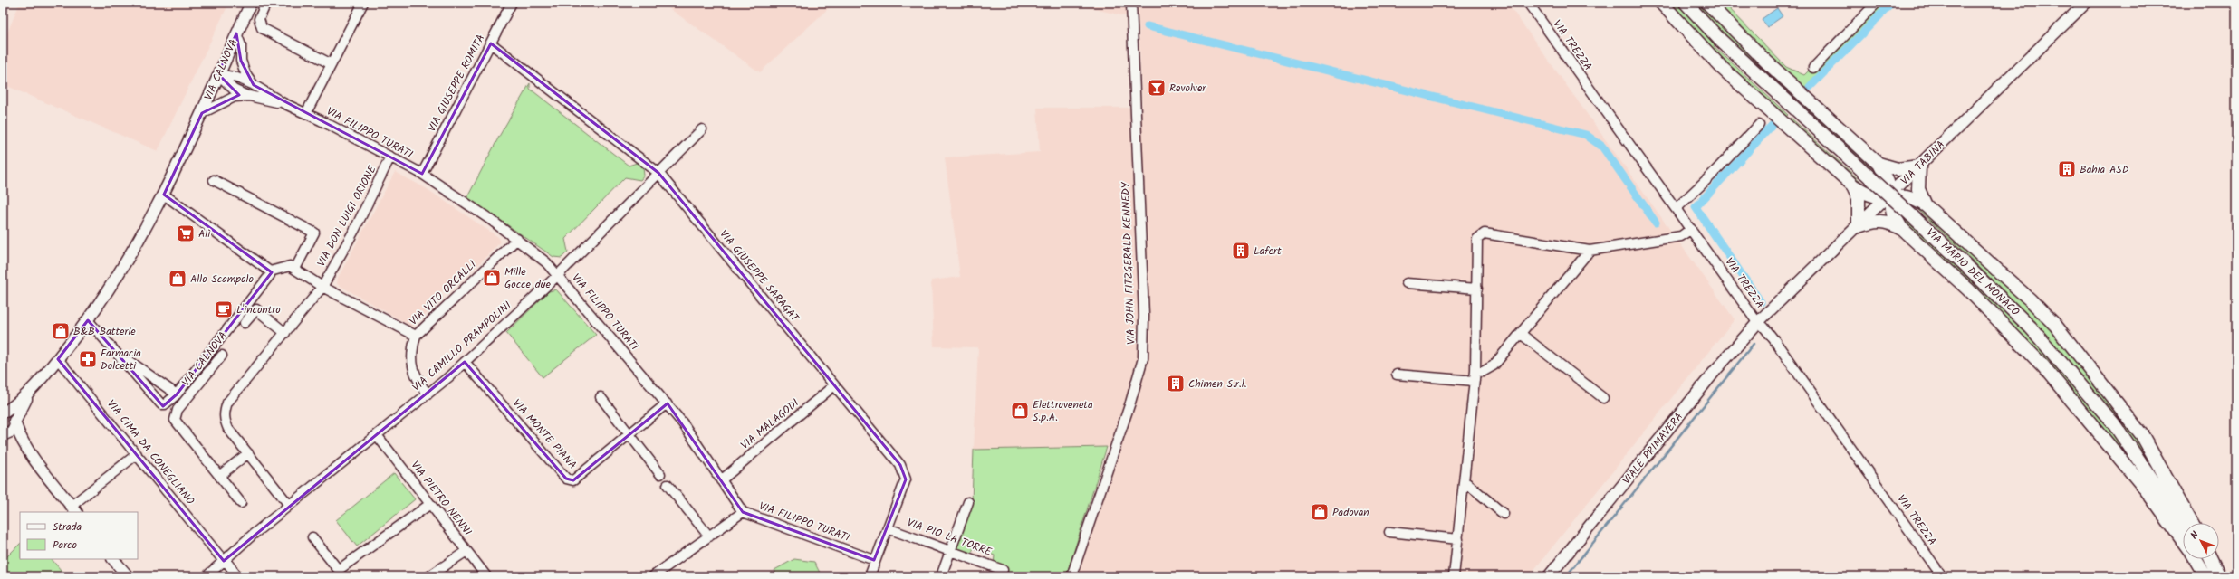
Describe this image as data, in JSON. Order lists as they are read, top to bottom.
{
  "streets": {
    "highway": ["VIA MARIO DEL MONACO"],
    "main road": ["VIA CALNOVA", "VIA TABINA", "VIALE PRIMAVERA"],
    "street": [
      "VIA TREZZA",
      "VIA GIUSEPPE ROMITA",
      "VIA FILIPPO TURATI",
      "VIA DON LUIGI ORIONE",
      "VIA JOHN FITZGERALD KENNEDY",
      "VIA GIUSEPPE SARAGAT",
      "VIA VITO ORCALLI",
      "VIA CAMILLO PRAMPOLINI",
      "VIA MALAGODI",
      "VIA MONTE PIANA",
      "VIA CIMA DA CONEGLIANO",
      "VIA PIETRO NENNI",
      "VIA PIO LA TORRE"
    ]
  },
  "crossings": [
    ["VIA TREZZA", "VIA TABINA"],
    ["VIA TREZZA", "VIALE PRIMAVERA"],
    ["VIA CALNOVA", "VIA FILIPPO TURATI"],
    ["VIA CALNOVA", "VIA CIMA DA CONEGLIANO"],
    ["VIA GIUSEPPE ROMITA", "VIA FILIPPO TURATI"],
    ["VIA GIUSEPPE ROMITA", "VIA GIUSEPPE SARAGAT"],
    ["VIA FILIPPO TURATI", "VIA DON LUIGI ORIONE"],
    ["VIA FILIPPO TURATI", "VIA GIUSEPPE SARAGAT"],
    ["VIA FILIPPO TURATI", "VIA VITO ORCALLI"],
    ["VIA FILIPPO TURATI", "VIA CAMILLO PRAMPOLINI"],
    ["VIA FILIPPO TURATI", "VIA MALAGODI"],
    ["VIA FILIPPO TURATI", "VIA MONTE PIANA"],
    ["VIA TABINA", "VIALE PRIMAVERA"],
    ["VIA DON LUIGI ORIONE", "VIA CAMILLO PRAMPOLINI"],
    ["VIA GIUSEPPE SARAGAT", "VIA CAMILLO PRAMPOLINI"],
    ["VIA GIUSEPPE SARAGAT", "VIA MALAGODI"],
    ["VIA GIUSEPPE SARAGAT", "VIA PIO LA TORRE"],
    ["VIA VITO ORCALLI", "VIA CAMILLO PRAMPOLINI"],
    ["VIA CAMILLO PRAMPOLINI", "VIA MONTE PIANA"],
    ["VIA CAMILLO PRAMPOLINI", "VIA CIMA DA CONEGLIANO"],
    ["VIA CAMILLO PRAMPOLINI", "VIA PIETRO NENNI"]
  ],
  "places": {
    "bar": ["Revolver"],
    "building": ["Bahia ASD", "Lafert", "Chimen S.r.l."],
    "supermarket": ["Alì"],
    "shop": [
      "Mille Gocce due",
      "Allo Scampolo",
      "B&B Batterie",
      "Elettroveneta S.p.A.",
      "Padovan"
    ],
    "cafe": ["L'incontro"],
    "pharmacy": ["Farmacia Dolcetti"]
  },
  "legend": ["Strada", "Parco"],
  "north": "top left"
}
